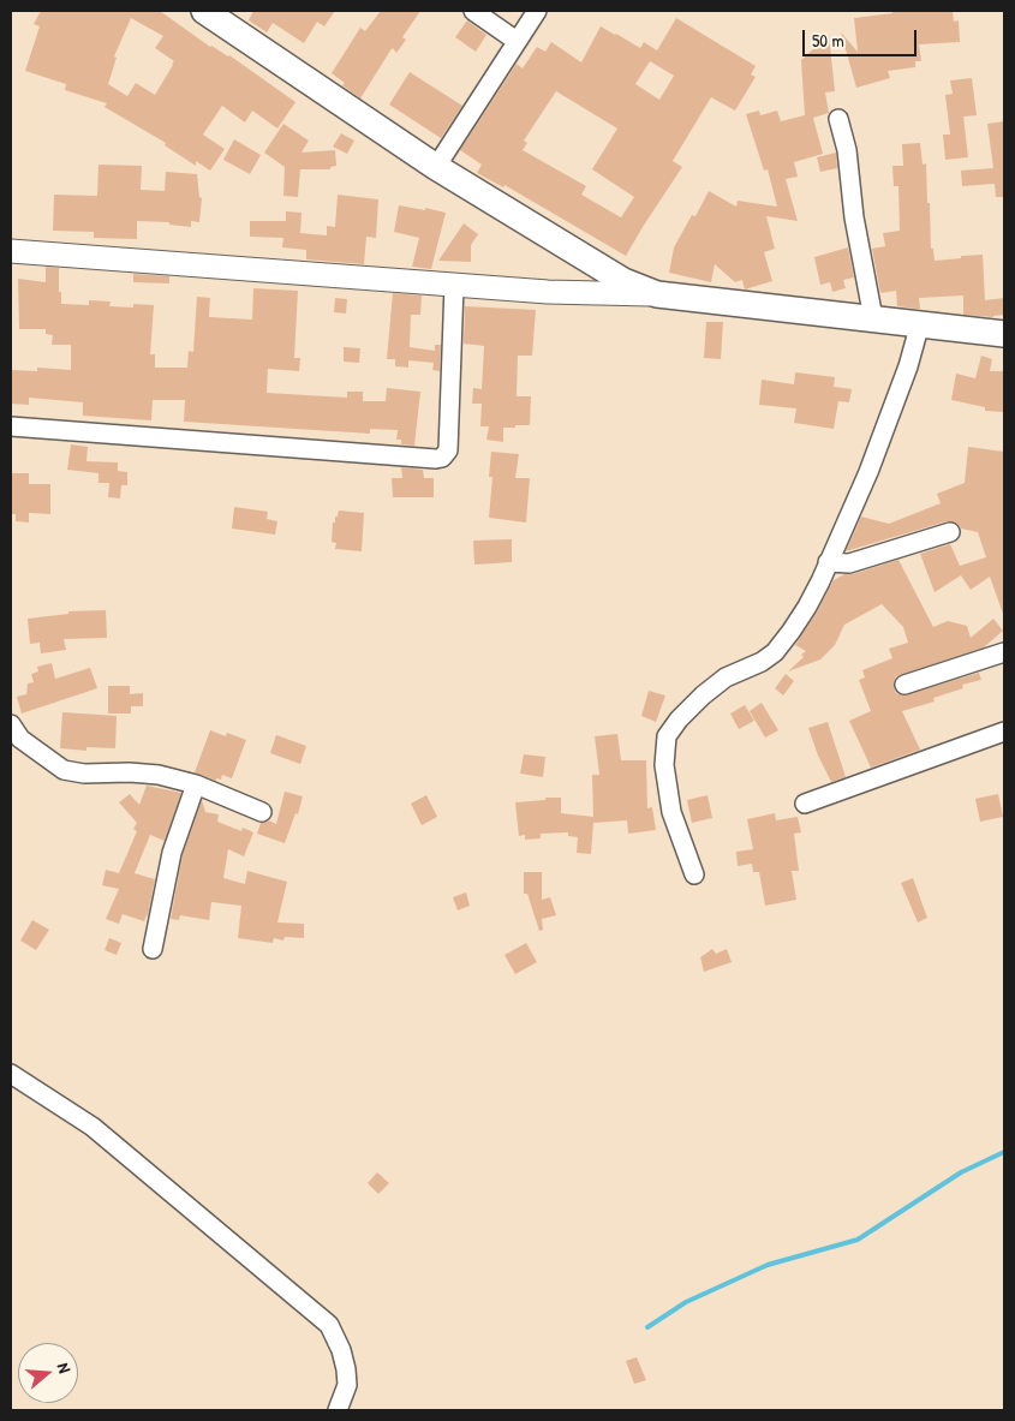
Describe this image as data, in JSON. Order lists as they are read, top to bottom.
{
  "scale_bar": "50 m",
  "north": "right"
}
